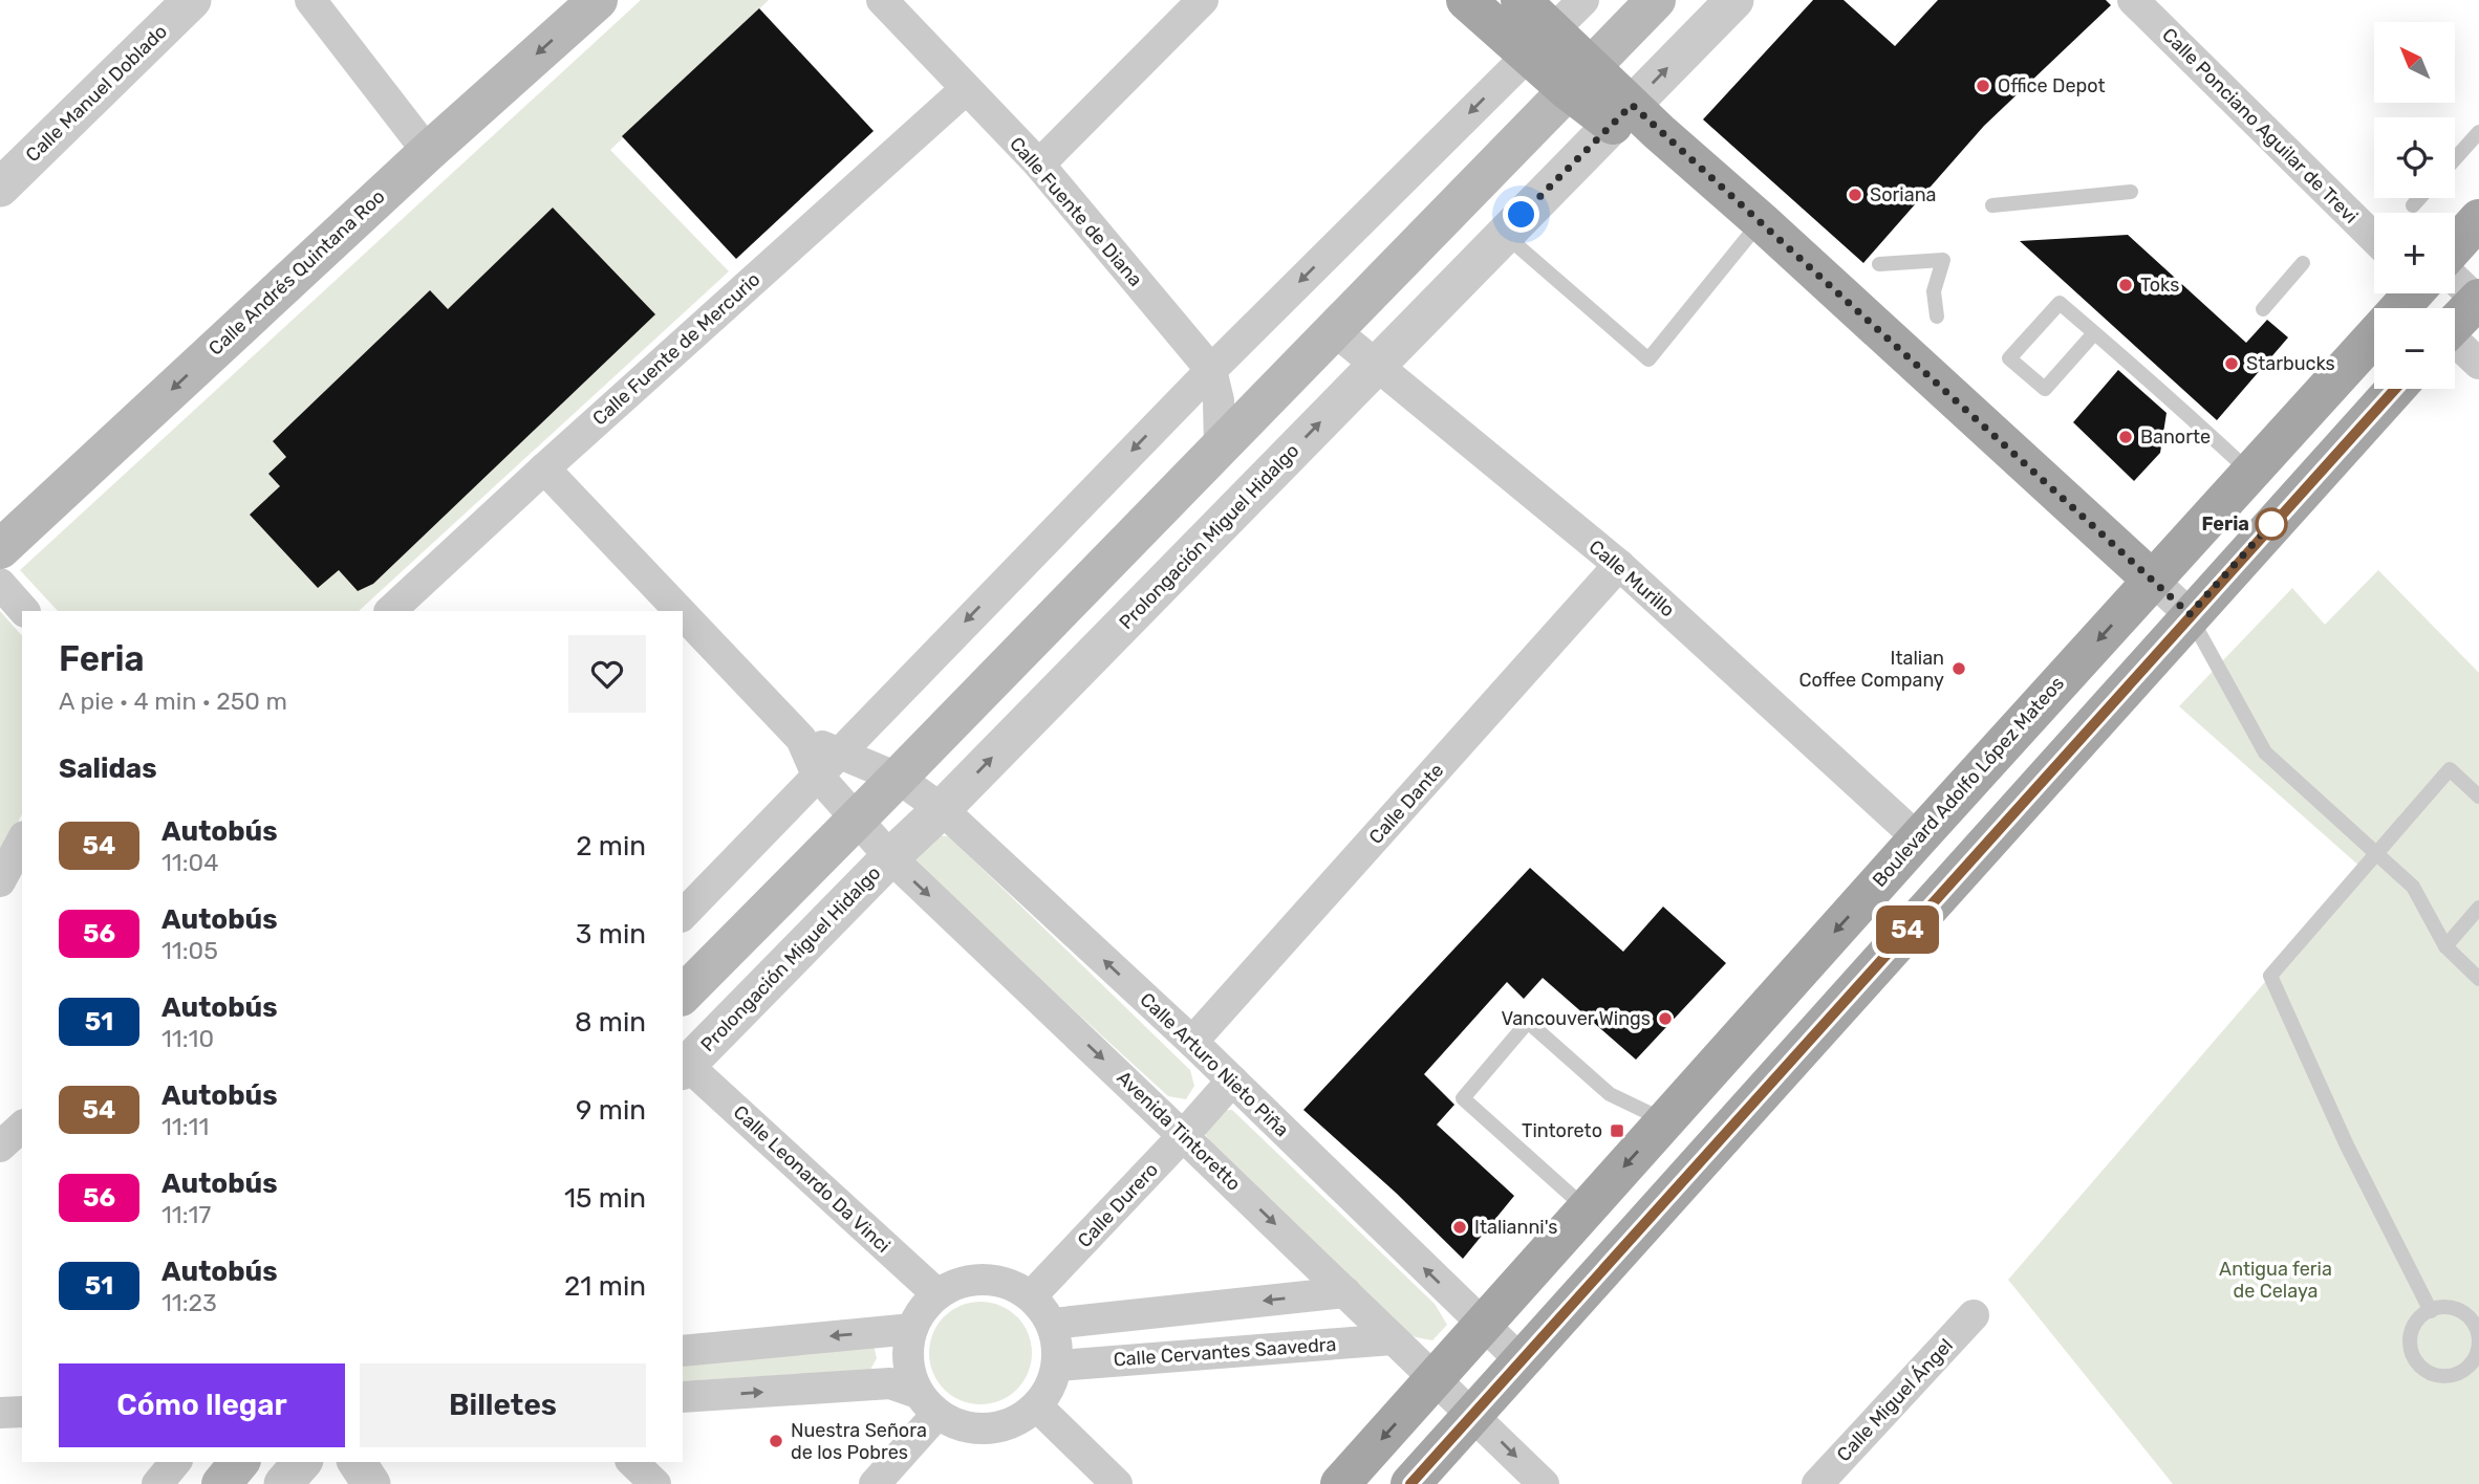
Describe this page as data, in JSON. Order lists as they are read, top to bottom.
{
  "streets": {
    "main road": ["Calle Andrés Quintana Roo", "Boulevard Adolfo López Mateos"],
    "street": [
      "Calle Manuel Doblado",
      "Calle Ponciano Aguilar de Trevi",
      "Calle Fuente de Diana",
      "Calle Fuente de Mercurio",
      "Prolongación Miguel Hidalgo",
      "Calle Murillo",
      "Calle Dante",
      "Calle Arturo Nieto Piña",
      "Avenida Tintoretto",
      "Calle Leonardo Da Vinci",
      "Calle Durero",
      "Calle Cervantes Saavedra",
      "Calle Miguel Ángel"
    ]
  },
  "crossings": [
    ["Calle Fuente de Diana", "Calle Fuente de Mercurio"],
    ["Prolongación Miguel Hidalgo", "Calle Murillo"],
    ["Prolongación Miguel Hidalgo", "Calle Arturo Nieto Piña"],
    ["Prolongación Miguel Hidalgo", "Avenida Tintoretto"],
    ["Prolongación Miguel Hidalgo", "Calle Leonardo Da Vinci"],
    ["Calle Murillo", "Boulevard Adolfo López Mateos"],
    ["Calle Murillo", "Calle Dante"],
    ["Boulevard Adolfo López Mateos", "Calle Arturo Nieto Piña"],
    ["Boulevard Adolfo López Mateos", "Avenida Tintoretto"],
    ["Calle Dante", "Calle Arturo Nieto Piña"],
    ["Calle Arturo Nieto Piña", "Calle Durero"],
    ["Avenida Tintoretto", "Calle Durero"],
    ["Avenida Tintoretto", "Calle Cervantes Saavedra"],
    ["Calle Leonardo Da Vinci", "Calle Durero"],
    ["Calle Leonardo Da Vinci", "Calle Cervantes Saavedra"],
    ["Calle Durero", "Calle Cervantes Saavedra"]
  ],
  "one_way": ["Calle Andrés Quintana Roo", "Calle Arturo Nieto Piña", "Avenida Tintoretto"],
  "parks": ["Antigua feria de Celaya"],
  "places": {
    "other": [
      "Office Depot",
      "Soriana",
      "Toks",
      "Starbucks",
      "Banorte",
      "Feria",
      "Italian Coffee Company",
      "Vancouver Wings",
      "Italianni's",
      "Nuestra Señora de los Pobres"
    ],
    "transit": ["Tintoreto"]
  },
  "lines": ["bus line 54"],
  "north": "top left",
  "page": {
    "on_map": "54",
    "map_buttons": ["+", "−"],
    "heading": [
      ["Feria", "A pie · 4 min · 250 m"],
      "Salidas"
    ],
    "list": [
      {
        "mark": "54",
        "name": "Autobús",
        "note": "11:04",
        "value": "2 min"
      },
      {
        "mark": "56",
        "name": "Autobús",
        "note": "11:05",
        "value": "3 min"
      },
      {
        "mark": "51",
        "name": "Autobús",
        "note": "11:10",
        "value": "8 min"
      },
      {
        "mark": "54",
        "name": "Autobús",
        "note": "11:11",
        "value": "9 min"
      },
      {
        "mark": "56",
        "name": "Autobús",
        "note": "11:17",
        "value": "15 min"
      },
      {
        "mark": "51",
        "name": "Autobús",
        "note": "11:23",
        "value": "21 min"
      }
    ],
    "buttons": ["Cómo llegar", "Billetes"]
  }
}
